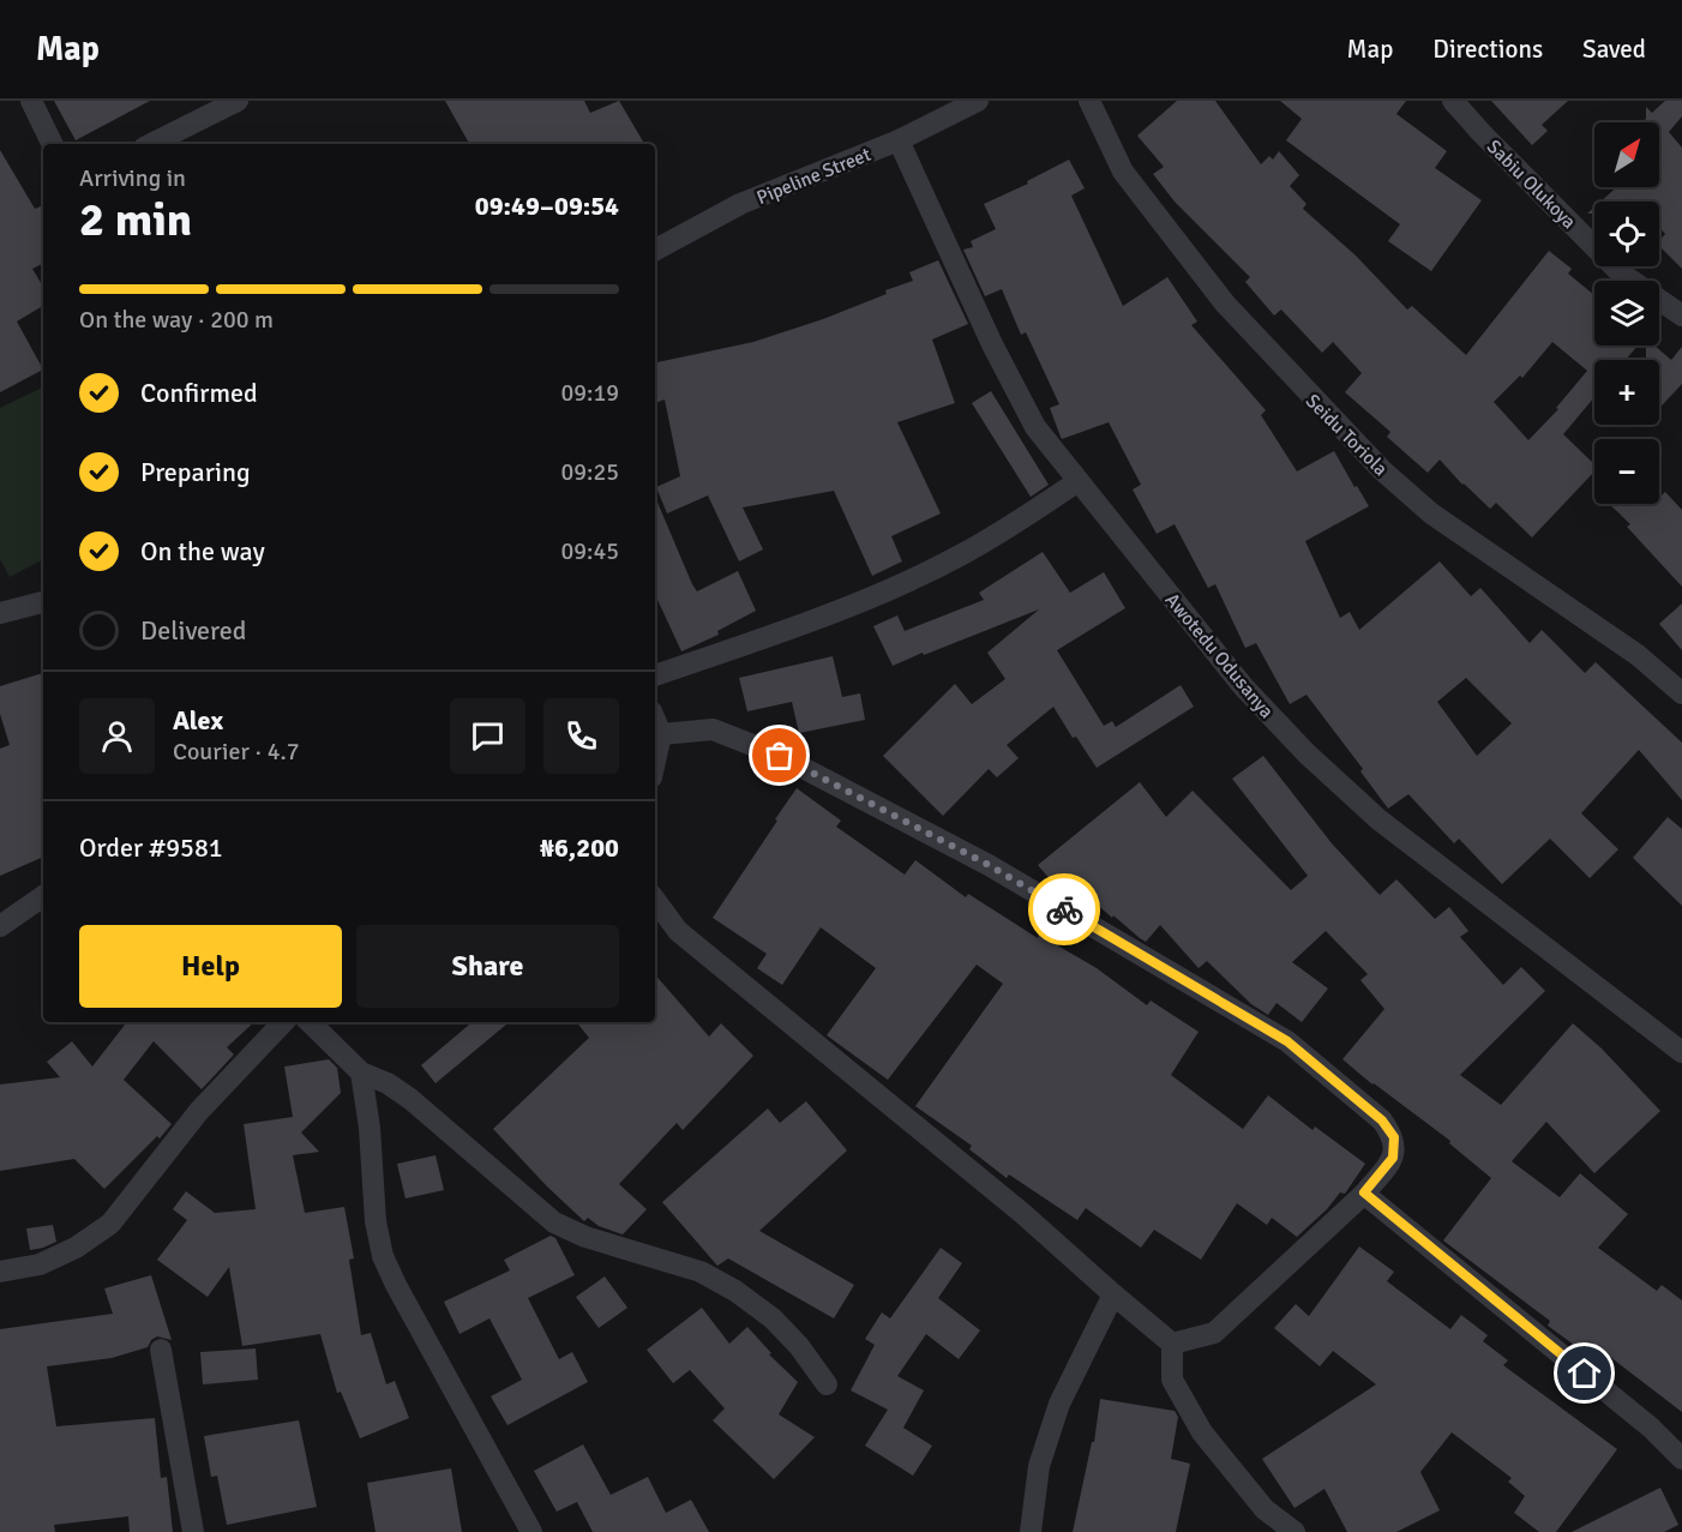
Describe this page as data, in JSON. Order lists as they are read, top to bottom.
{
  "streets": {
    "street": [
      "Pipeline Street",
      "Sabiu Olukoya",
      "Seidu Toriola",
      "Awotedu Odusanya"
    ]
  },
  "crossings": [
    ["Pipeline Street", "Awotedu Odusanya"]
  ],
  "north": "top right",
  "page": {
    "header": "Map",
    "nav": ["Map", "Directions", "Saved"],
    "map_buttons": ["+", "−"],
    "heading": ["2 min", "Arriving in", "09:49–09:54"],
    "panel": [
      "Alex",
      "Courier · 4.7",
      "Order #9581",
      "₦6,200"
    ],
    "bar": "On the way · 200 m",
    "list": [
      ["Confirmed", "09:19"],
      ["Preparing", "09:25"],
      ["On the way", "09:45"],
      "Delivered"
    ],
    "buttons": ["Help", "Share"]
  }
}
